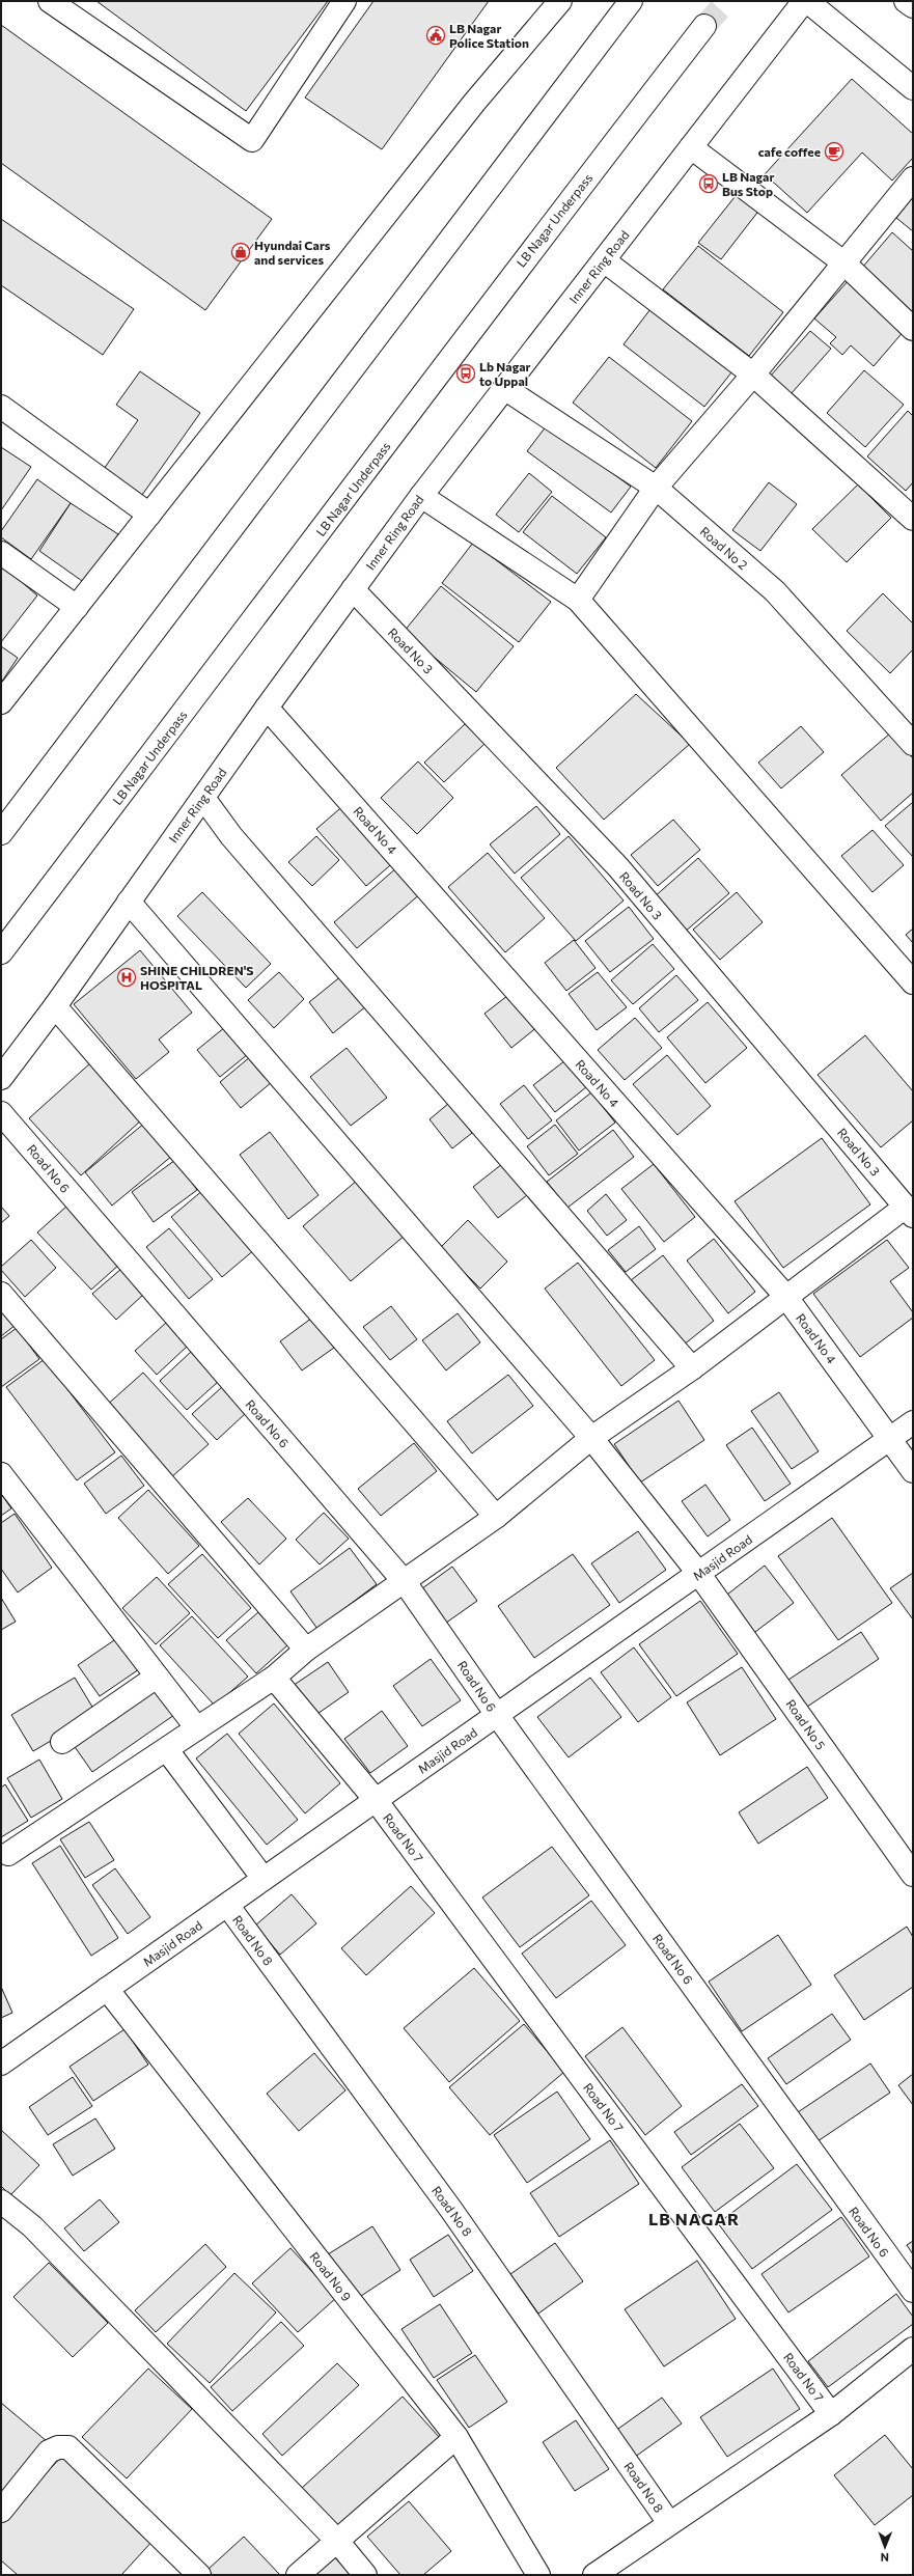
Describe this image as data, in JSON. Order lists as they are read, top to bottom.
{
  "streets": {
    "main road": [
      "LB Nagar Underpass",
      "Inner Ring Road",
      "Road No 2",
      "Road No 3",
      "Road No 4",
      "Road No 6",
      "Masjid Road",
      "Road No 5",
      "Road No 7",
      "Road No 8",
      "Road No 9"
    ]
  },
  "crossings": [
    ["Inner Ring Road", "Road No 2"],
    ["Inner Ring Road", "Road No 3"],
    ["Inner Ring Road", "Road No 4"],
    ["Inner Ring Road", "Road No 5"],
    ["Road No 4", "Masjid Road"],
    ["Road No 6", "Masjid Road"],
    ["Masjid Road", "Road No 5"],
    ["Masjid Road", "Road No 7"],
    ["Masjid Road", "Road No 8"],
    ["Masjid Road", "Road No 9"]
  ],
  "districts": ["LB NAGAR"],
  "places": {
    "public building": ["LB Nagar Police Station"],
    "cafe": ["cafe coffee"],
    "bus stop": ["LB Nagar Bus Stop", "Lb Nagar to Uppal"],
    "shop": ["Hyundai Cars and services"],
    "hospital": ["SHINE CHILDREN'S HOSPITAL"]
  },
  "north": "bottom"
}
